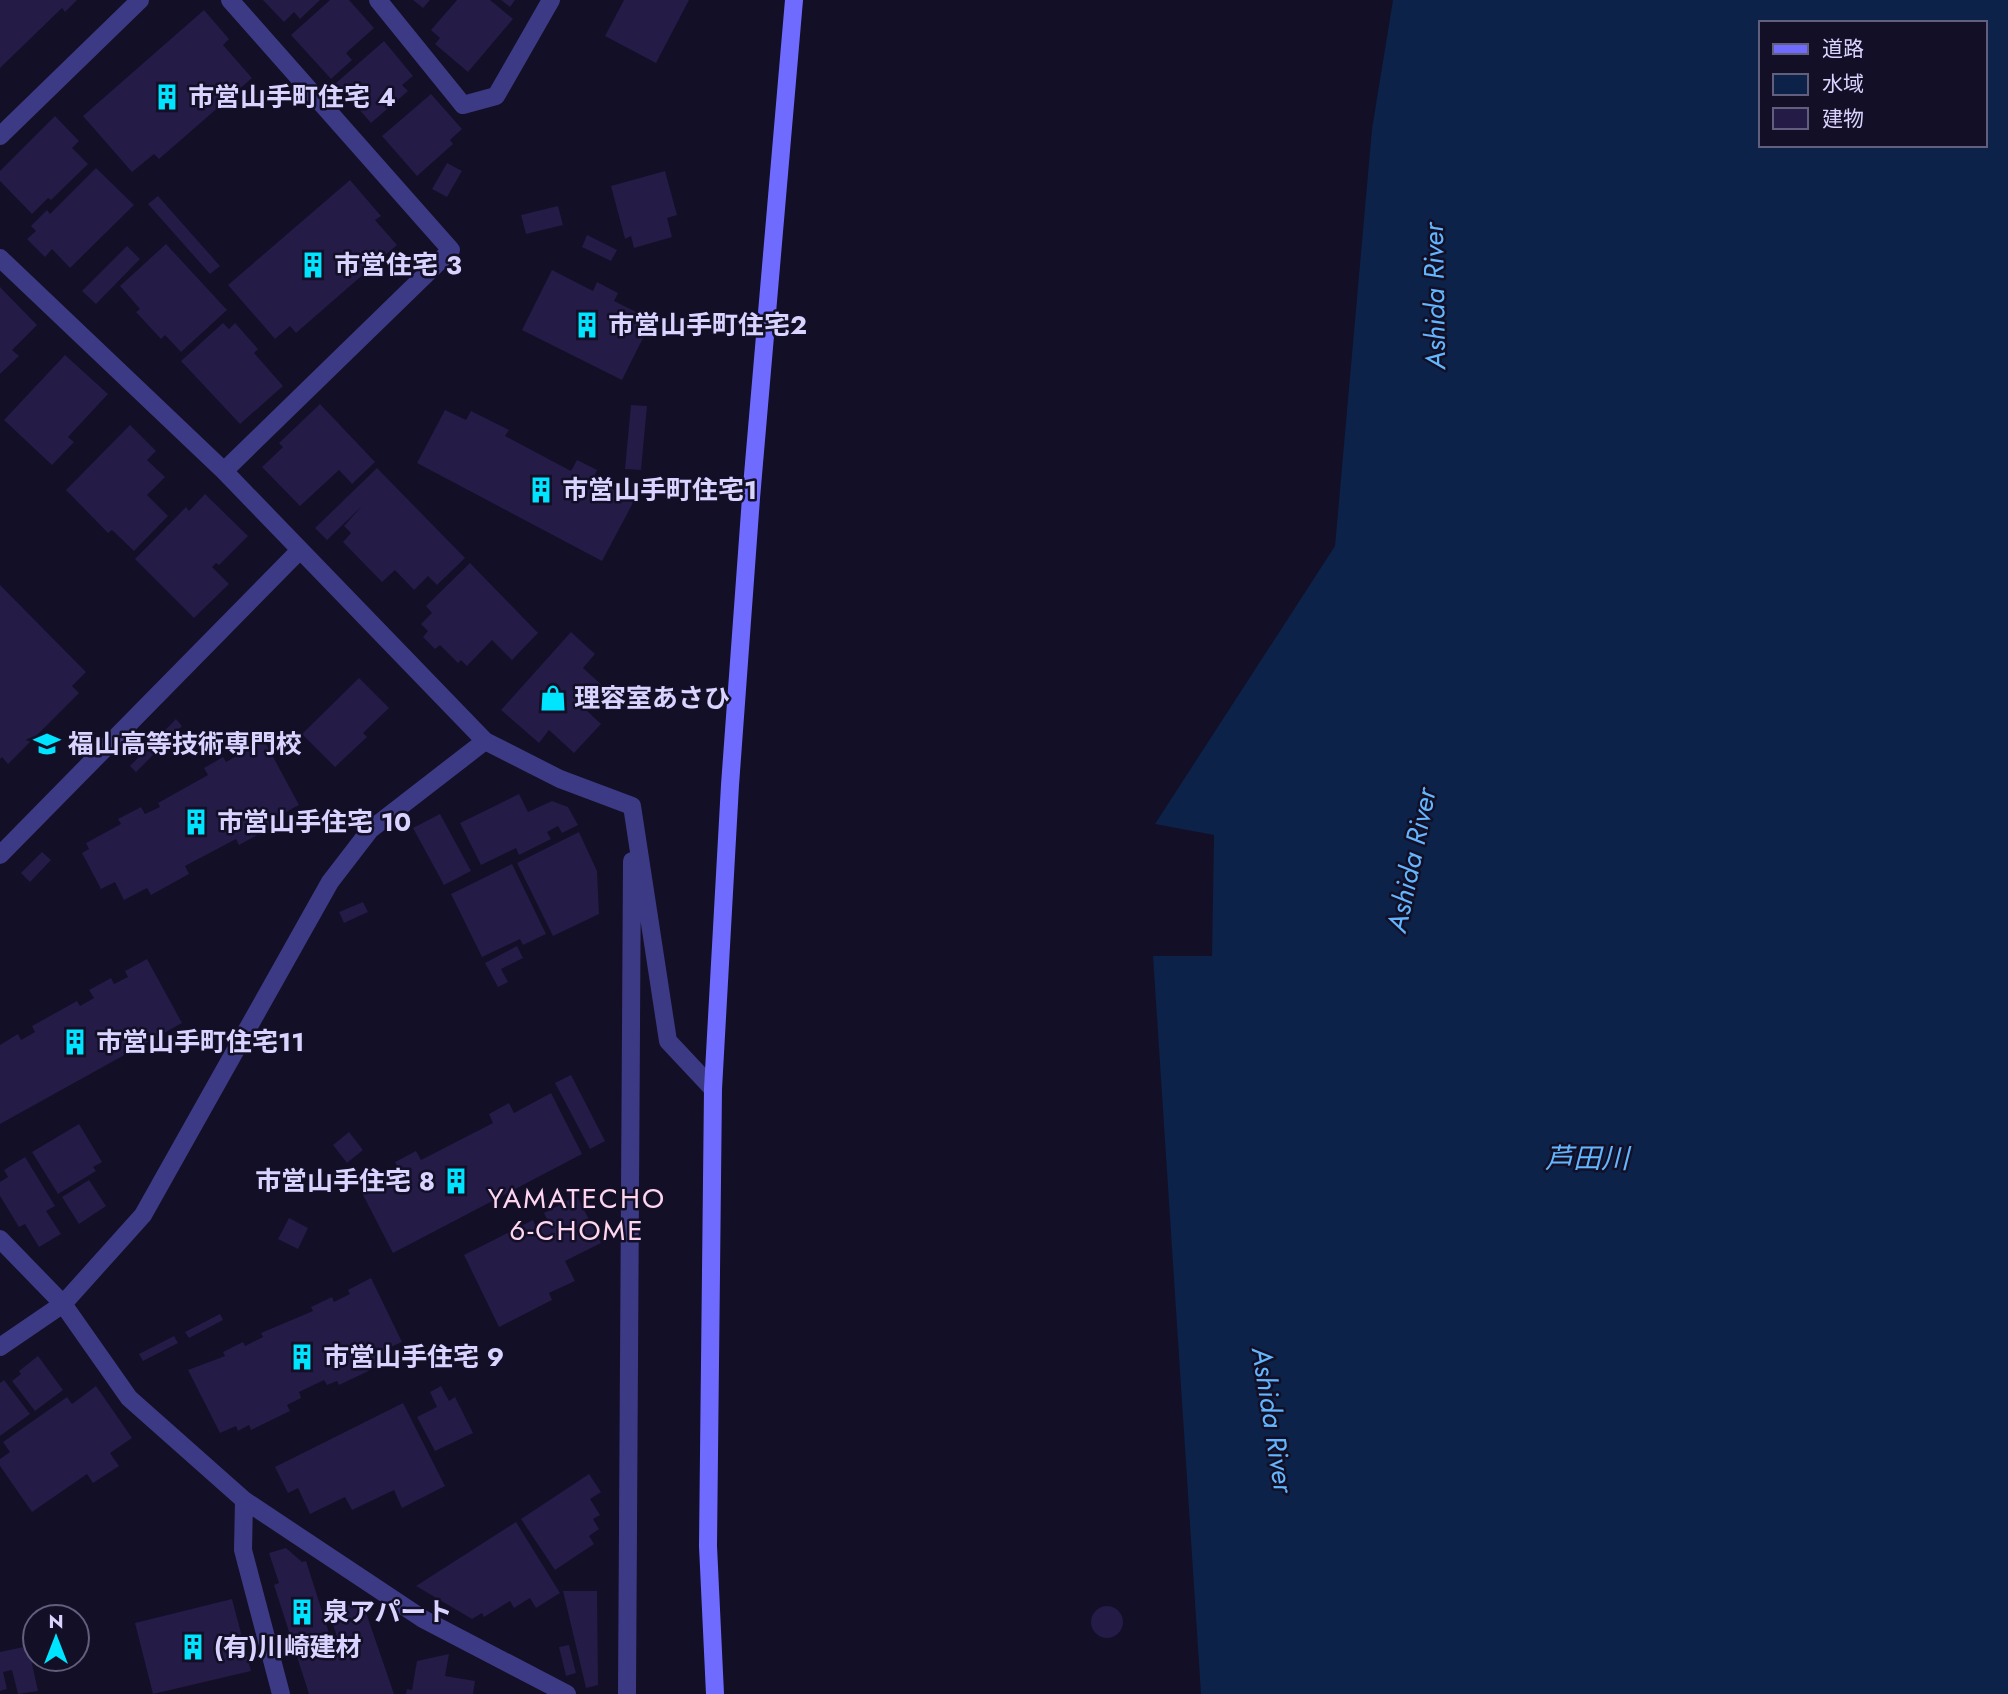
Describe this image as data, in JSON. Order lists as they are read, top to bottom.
{
  "districts": ["YAMATECHO 6-CHOME"],
  "water": ["Ashida River", "芦田川"],
  "places": {
    "building": [
      "市営山手町住宅 4",
      "市営住宅 3",
      "市営山手町住宅2",
      "市営山手町住宅1",
      "市営山手住宅 10",
      "市営山手町住宅11",
      "市営山手住宅 8",
      "市営山手住宅 9",
      "泉アパート",
      "(有)川崎建材"
    ],
    "shop": ["理容室あさひ"],
    "school or university": ["福山高等技術専門校"]
  },
  "legend": ["道路", "水域", "建物"],
  "north": "top"
}
